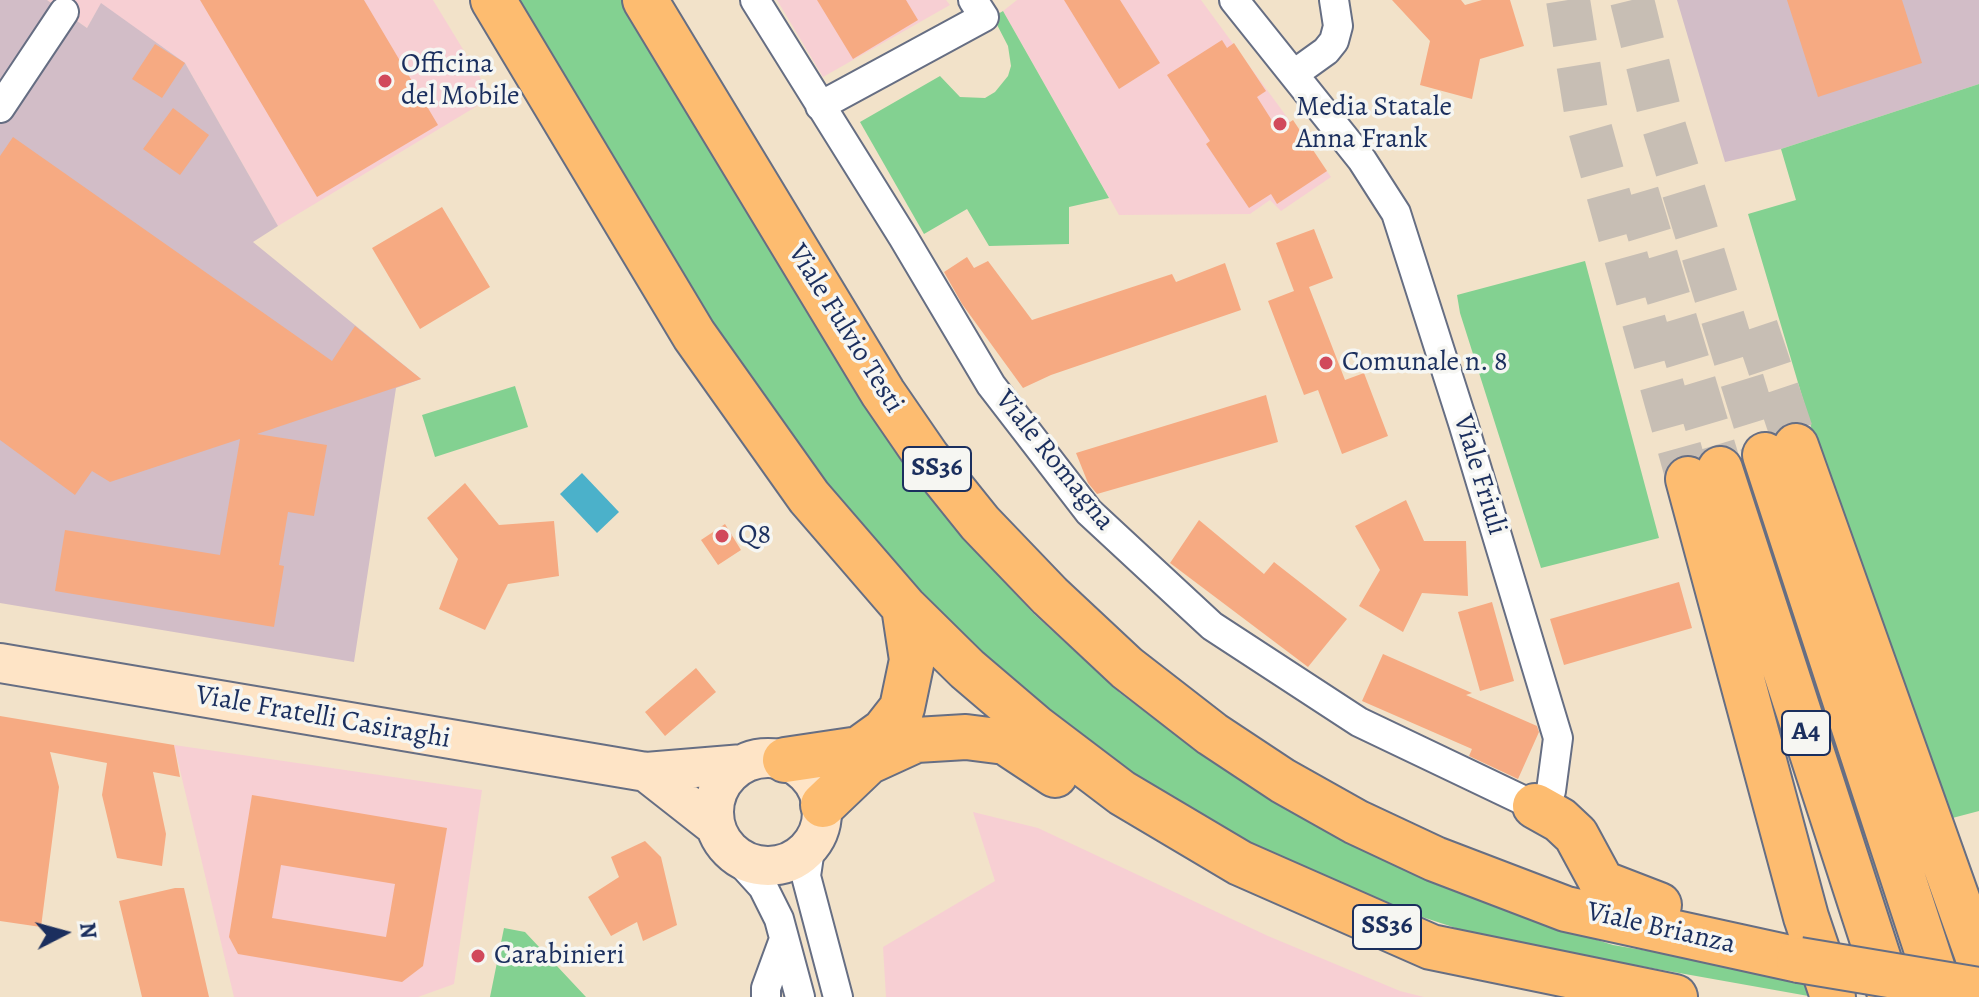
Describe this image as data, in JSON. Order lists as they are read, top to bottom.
{
  "streets": {
    "highway": [
      "Viale Fulvio Testi",
      "SS36",
      "A4",
      "Viale Brianza"
    ],
    "street": ["Viale Romagna", "Viale Friuli", "Viale Fratelli Casiraghi"]
  },
  "crossings": [
    ["Viale Fulvio Testi", "Viale Brianza"],
    ["Viale Romagna", "Viale Friuli"]
  ],
  "places": [
    "Officina del Mobile",
    "Media Statale Anna Frank",
    "Comunale n. 8",
    "Q8",
    "Carabinieri"
  ],
  "north": "right"
}
